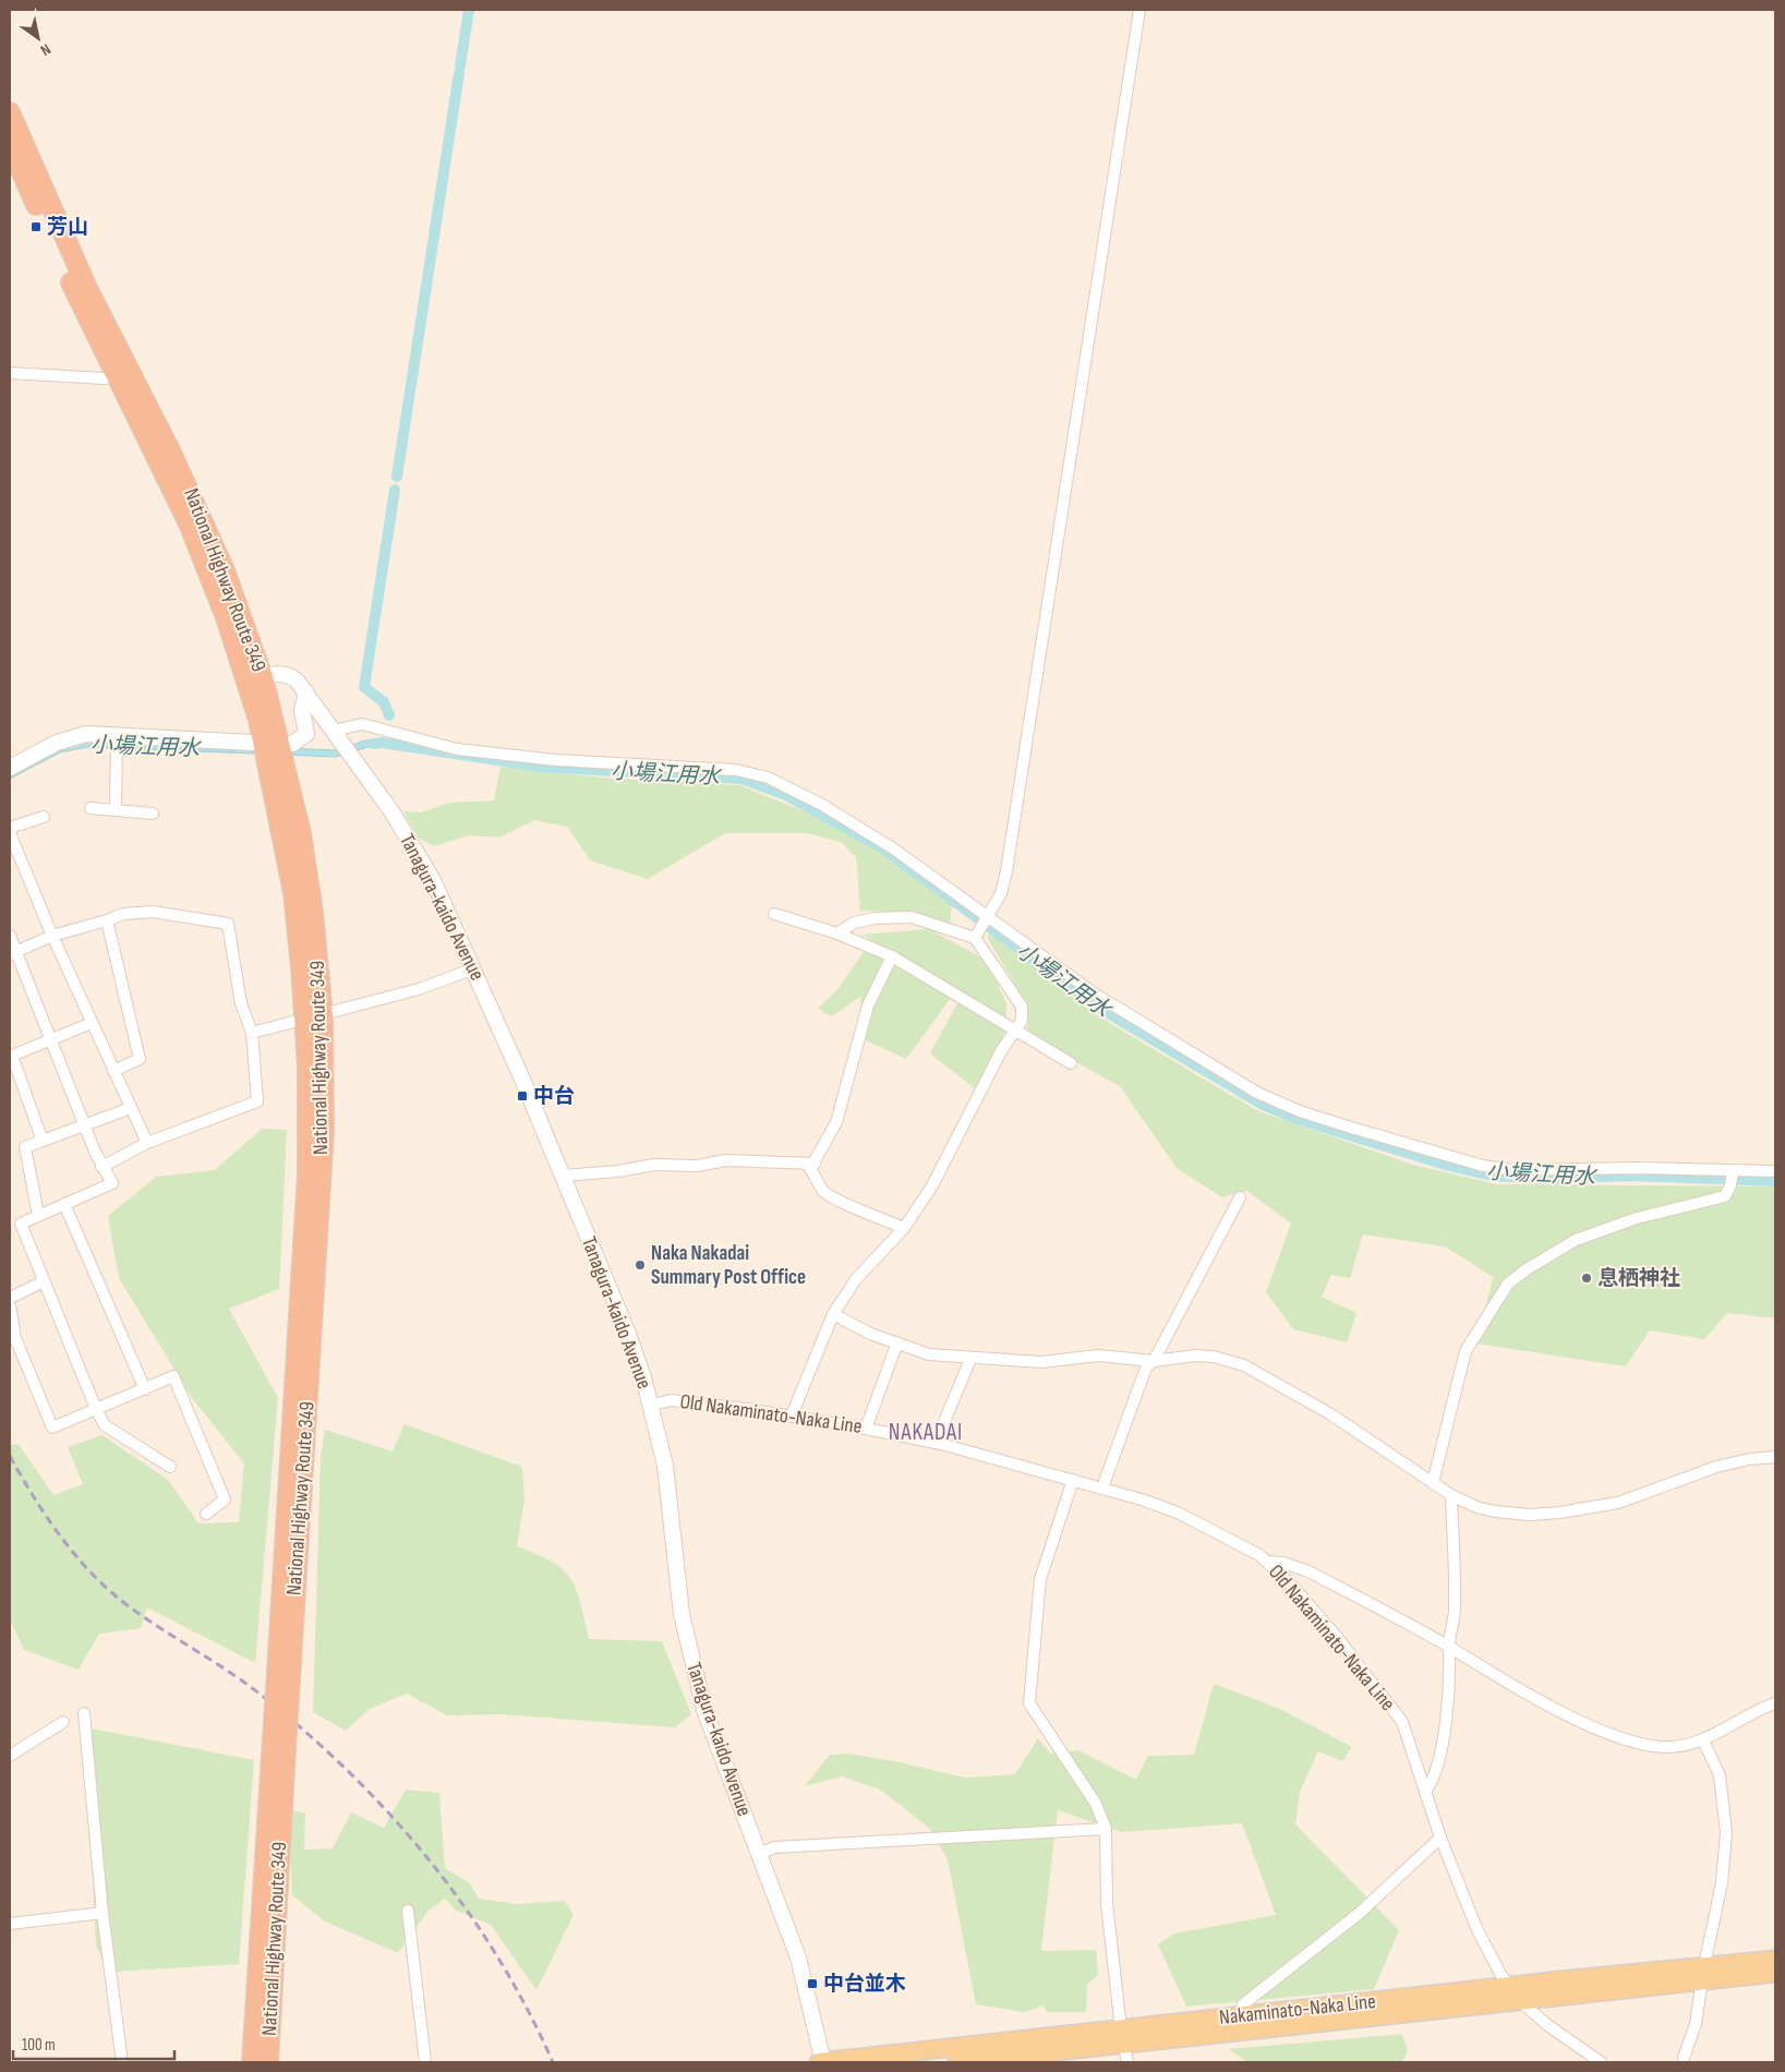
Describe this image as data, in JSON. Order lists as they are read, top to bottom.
{
  "streets": {
    "highway": ["National Highway Route 349"],
    "main road": ["Nakaminato-Naka Line"],
    "street": ["Tanagura-kaido Avenue", "Old Nakaminato-Naka Line"]
  },
  "crossings": [
    ["National Highway Route 349", "Tanagura-kaido Avenue"],
    ["Tanagura-kaido Avenue", "Old Nakaminato-Naka Line"],
    ["Tanagura-kaido Avenue", "Nakaminato-Naka Line"],
    ["Old Nakaminato-Naka Line", "Nakaminato-Naka Line"]
  ],
  "districts": ["NAKADAI"],
  "water": ["小場江用水"],
  "places": {
    "transit": ["芳山", "中台", "中台並木"],
    "other": ["Naka Nakadai Summary Post Office", "息栖神社"]
  },
  "scale_bar": "100 m",
  "north": "bottom right"
}
